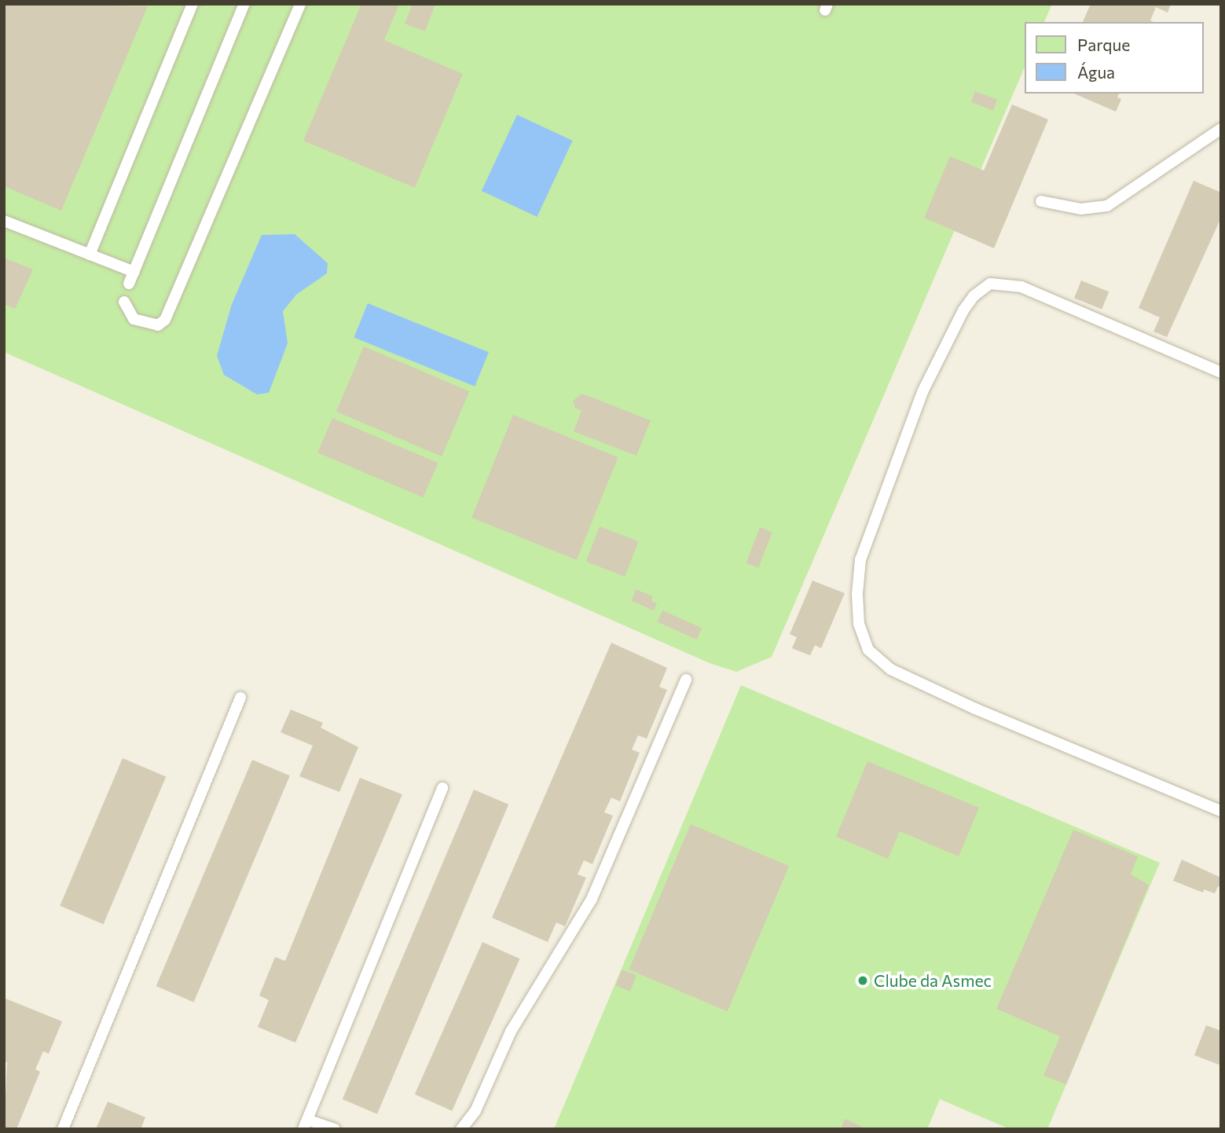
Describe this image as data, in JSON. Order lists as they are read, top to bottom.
{
  "places": ["Clube da Asmec"],
  "legend": ["Parque", "Água"]
}
